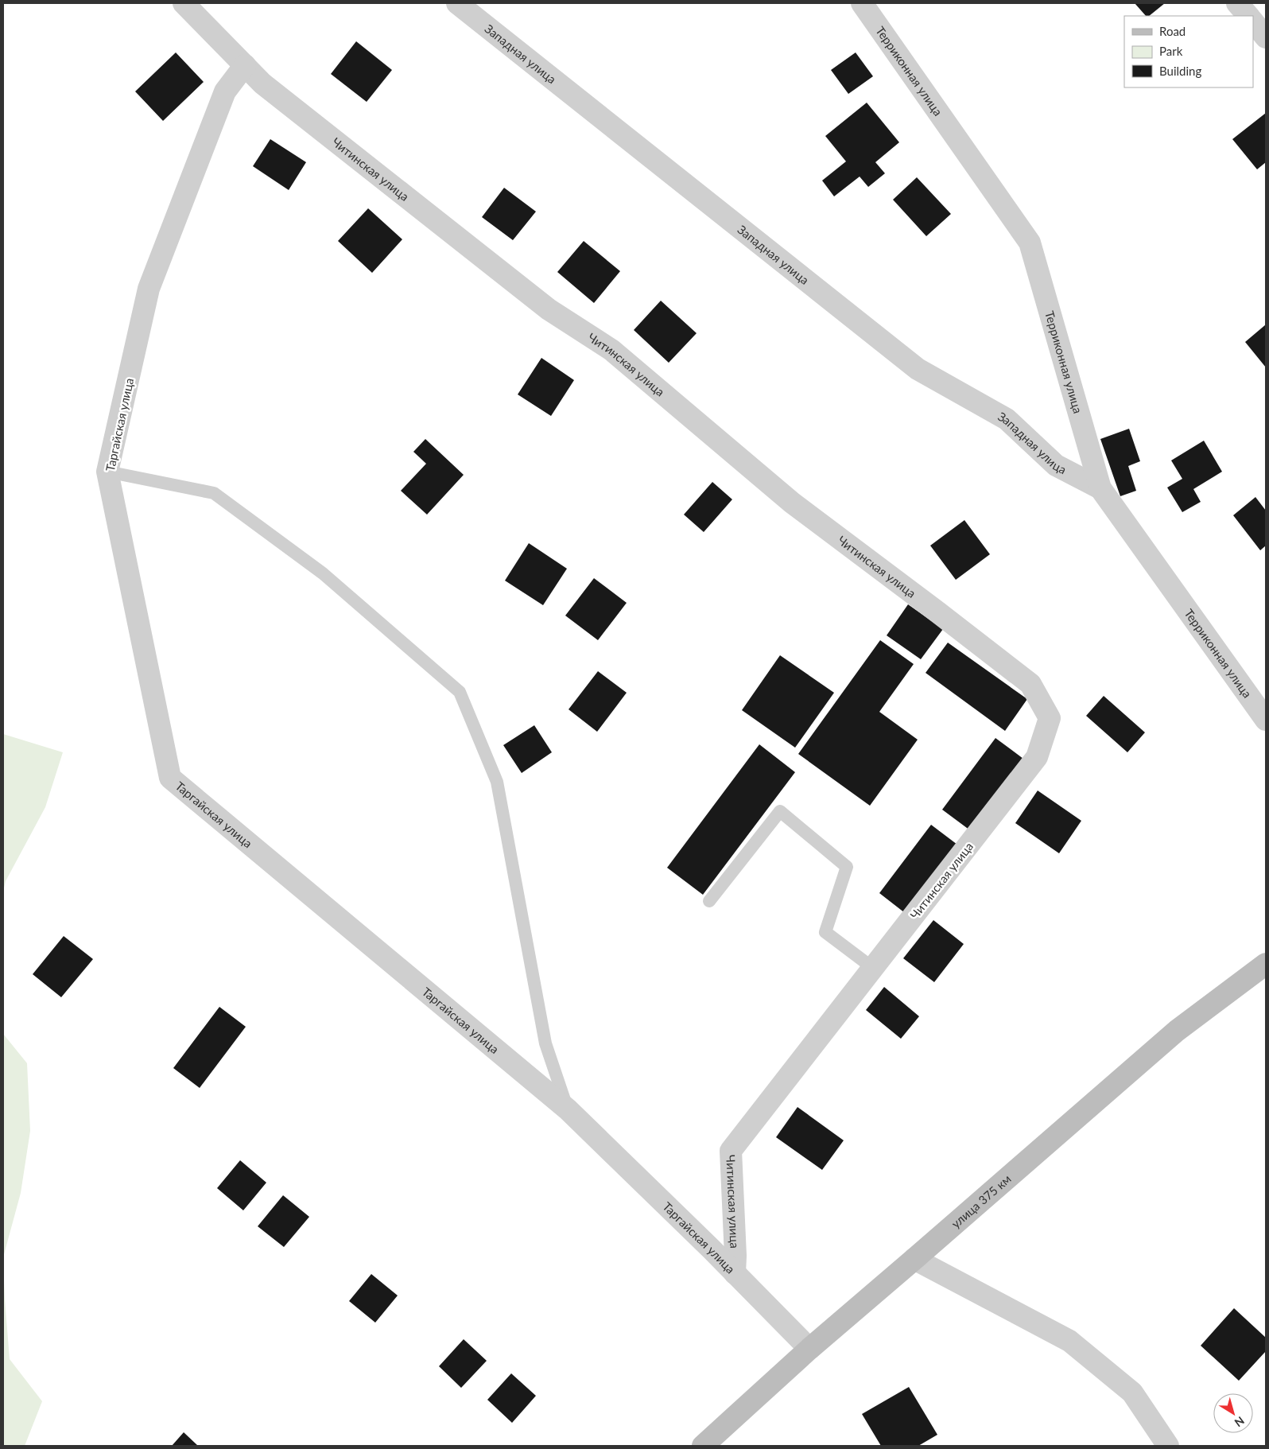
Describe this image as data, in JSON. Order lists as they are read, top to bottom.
{
  "streets": {
    "main road": ["улица 375 км"],
    "street": [
      "Западная улица",
      "Терриконная улица",
      "Читинская улица",
      "Таргайская улица"
    ]
  },
  "crossings": [
    ["Западная улица", "Терриконная улица"],
    ["Читинская улица", "Таргайская улица"],
    ["Таргайская улица", "улица 375 км"]
  ],
  "legend": ["Road", "Park", "Building"],
  "north": "bottom right"
}
